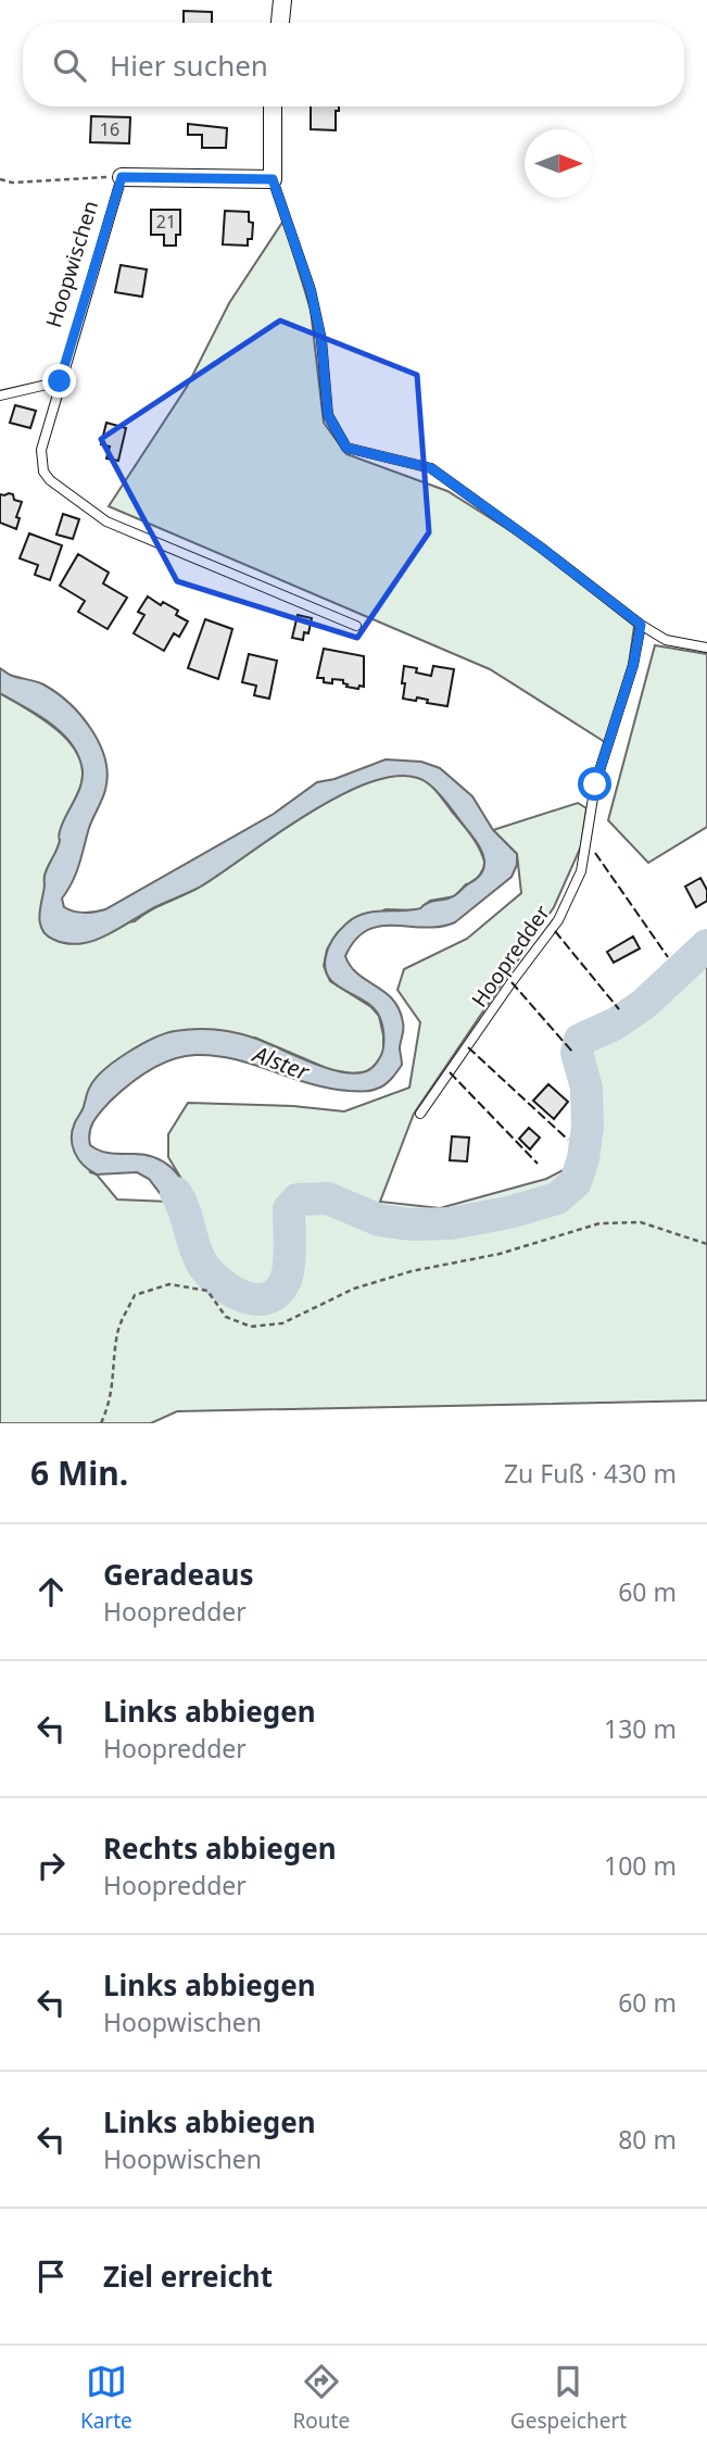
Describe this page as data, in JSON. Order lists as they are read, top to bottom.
{
  "streets": {
    "lane": ["Hoopwischen", "Hoopredder"]
  },
  "water": ["Alster"],
  "house_numbers": ["16", "21"],
  "north": "right",
  "page": {
    "search": "Hier suchen",
    "heading": ["6 Min.", "Zu Fuß · 430 m"],
    "list": [
      ["Geradeaus", "Hoopredder", "60 m"],
      ["Links abbiegen", "Hoopredder", "130 m"],
      ["Rechts abbiegen", "Hoopredder", "100 m"],
      ["Links abbiegen", "Hoopwischen", "60 m"],
      ["Links abbiegen", "Hoopwischen", "80 m"],
      "Ziel erreicht"
    ],
    "nav": ["Karte", "Route", "Gespeichert"]
  }
}
